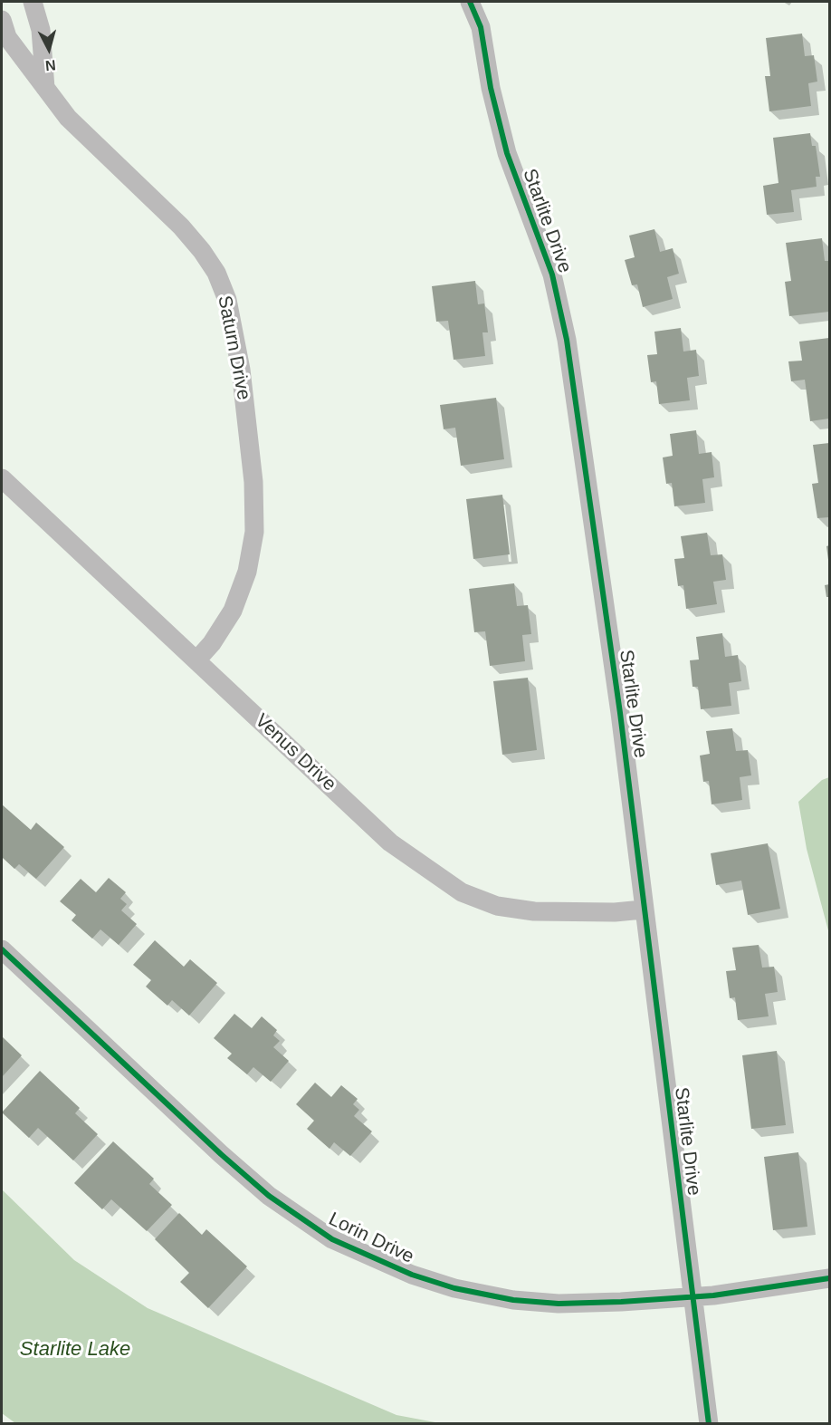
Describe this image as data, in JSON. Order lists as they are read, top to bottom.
{
  "streets": {
    "street": [
      "Starlite Drive",
      "Saturn Drive",
      "Venus Drive",
      "Lorin Drive"
    ]
  },
  "crossings": [
    ["Starlite Drive", "Venus Drive"],
    ["Starlite Drive", "Lorin Drive"],
    ["Saturn Drive", "Venus Drive"]
  ],
  "water": ["Starlite Lake"],
  "north": "bottom"
}
